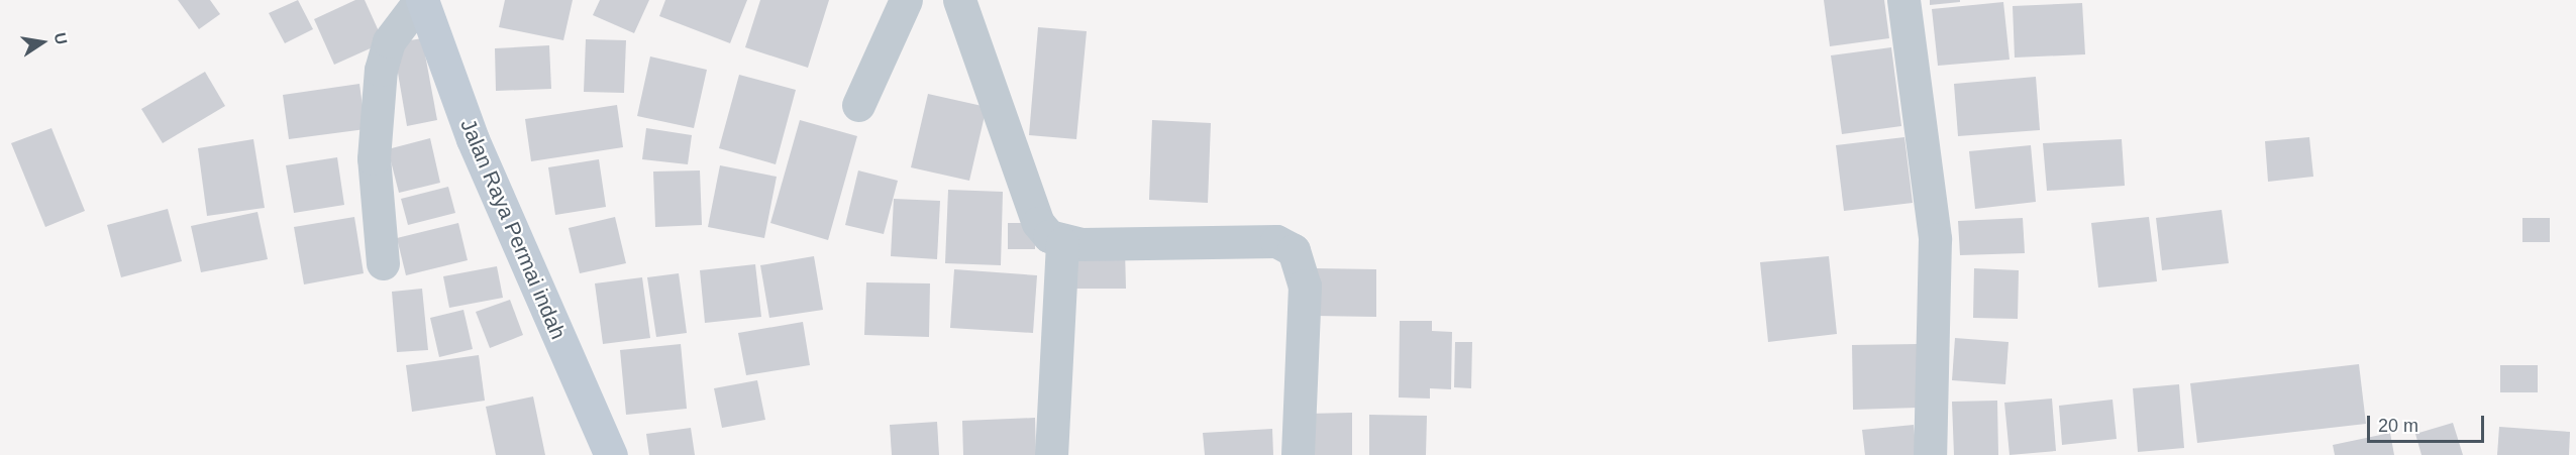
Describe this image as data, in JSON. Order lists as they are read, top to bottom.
{
  "streets": {
    "main road": ["Jalan Raya Permai indah"]
  },
  "scale_bar": "20 m",
  "north": "right"
}
